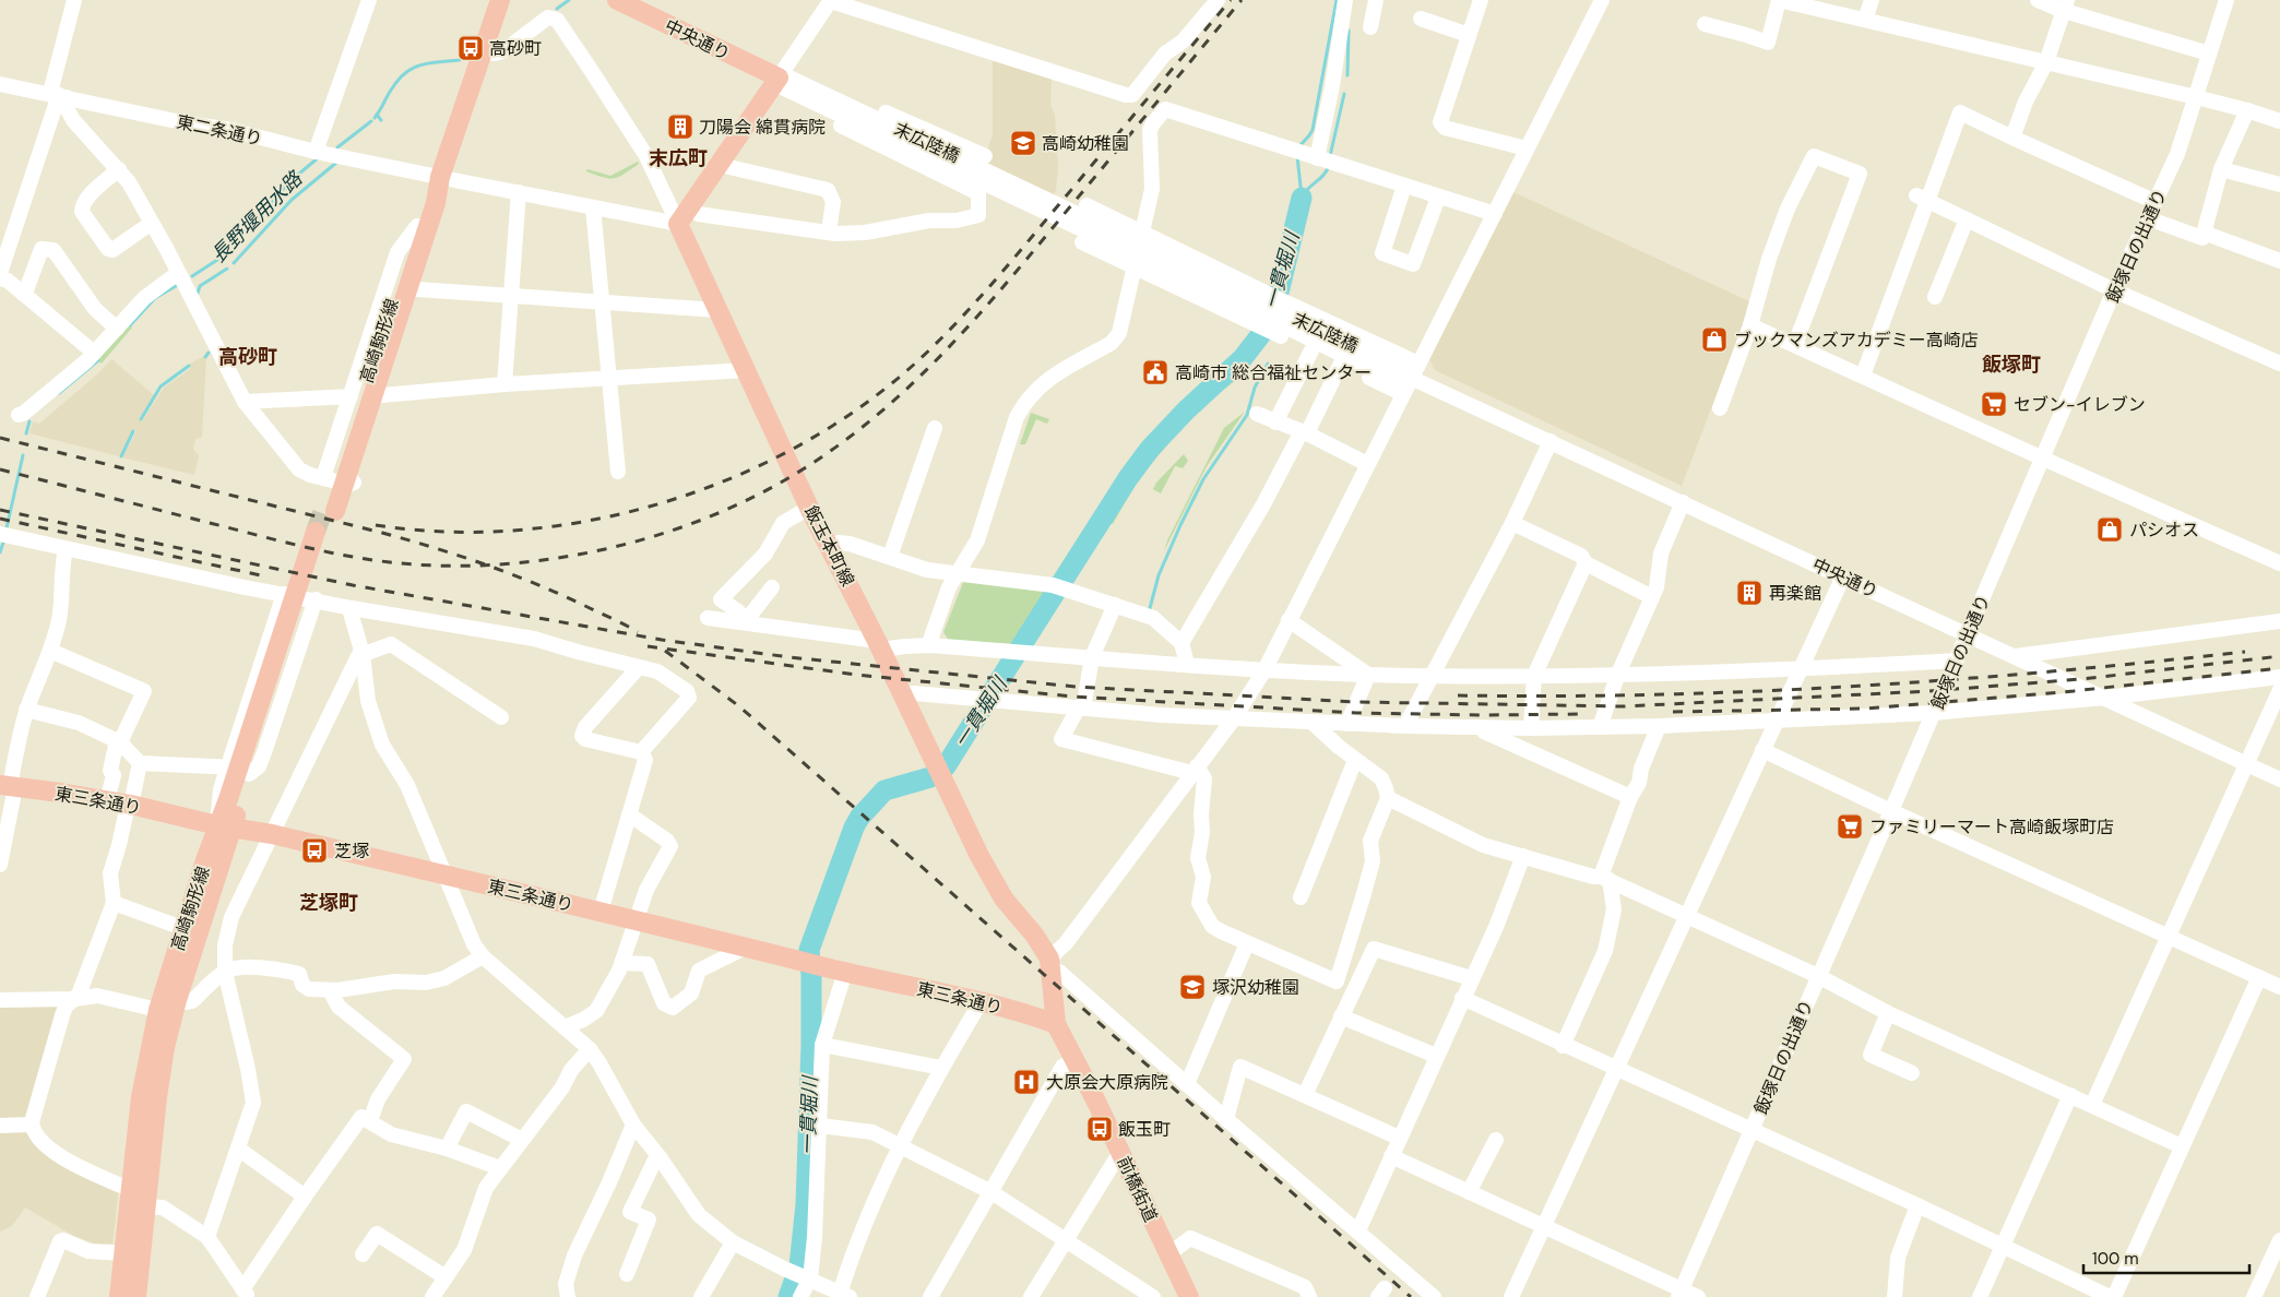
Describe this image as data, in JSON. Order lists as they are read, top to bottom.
{
  "streets": {
    "main road": [
      "中央通り",
      "高崎駒形線",
      "飯玉本町線",
      "東三条通り",
      "前橋街道"
    ],
    "street": ["東二条通り", "末広陸橋", "飯塚日の出通り"]
  },
  "crossings": [
    ["中央通り", "末広陸橋"],
    ["中央通り", "飯塚日の出通り"],
    ["東二条通り", "末広陸橋"],
    ["東二条通り", "高崎駒形線"],
    ["東二条通り", "飯玉本町線"],
    ["高崎駒形線", "東三条通り"],
    ["飯玉本町線", "東三条通り"],
    ["飯玉本町線", "前橋街道"],
    ["東三条通り", "前橋街道"]
  ],
  "districts": [
    "末広町",
    "高砂町",
    "飯塚町",
    "芝塚町"
  ],
  "water": ["長野堰用水路", "一貫堀川"],
  "places": {
    "bus stop": ["高砂町", "芝塚", "飯玉町"],
    "building": ["刀陽会 綿貫病院", "再楽館"],
    "school or university": ["高崎幼稚園", "塚沢幼稚園"],
    "shop": ["ブックマンズアカデミー高崎店", "パシオス"],
    "public building": ["高崎市 総合福祉センター"],
    "supermarket": ["セブン-イレブン", "ファミリーマート高崎飯塚町店"],
    "hospital": ["大原会大原病院"]
  },
  "scale_bar": "100 m"
}
